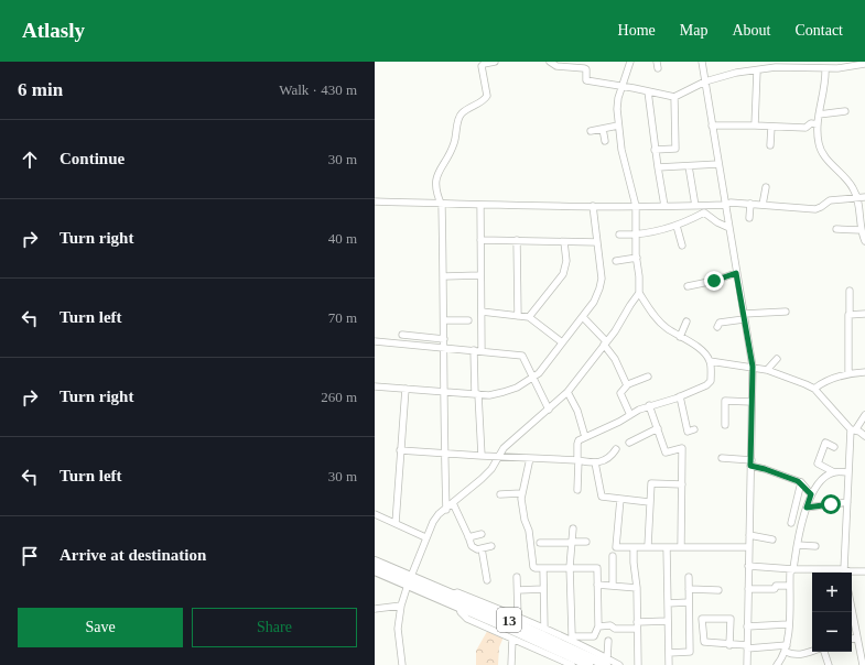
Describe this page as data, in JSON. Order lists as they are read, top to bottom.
{
  "streets": {
    "highway": ["13"]
  },
  "page": {
    "header": "Atlasly",
    "nav": [
      "Home",
      "Map",
      "About",
      "Contact"
    ],
    "heading": ["6 min", "Walk · 430 m"],
    "list": [
      ["Continue", "30 m"],
      ["Turn right", "40 m"],
      ["Turn left", "70 m"],
      ["Turn right", "260 m"],
      ["Turn left", "30 m"],
      "Arrive at destination"
    ],
    "map_buttons": ["+", "−"],
    "buttons": ["Save", "Share"]
  }
}
